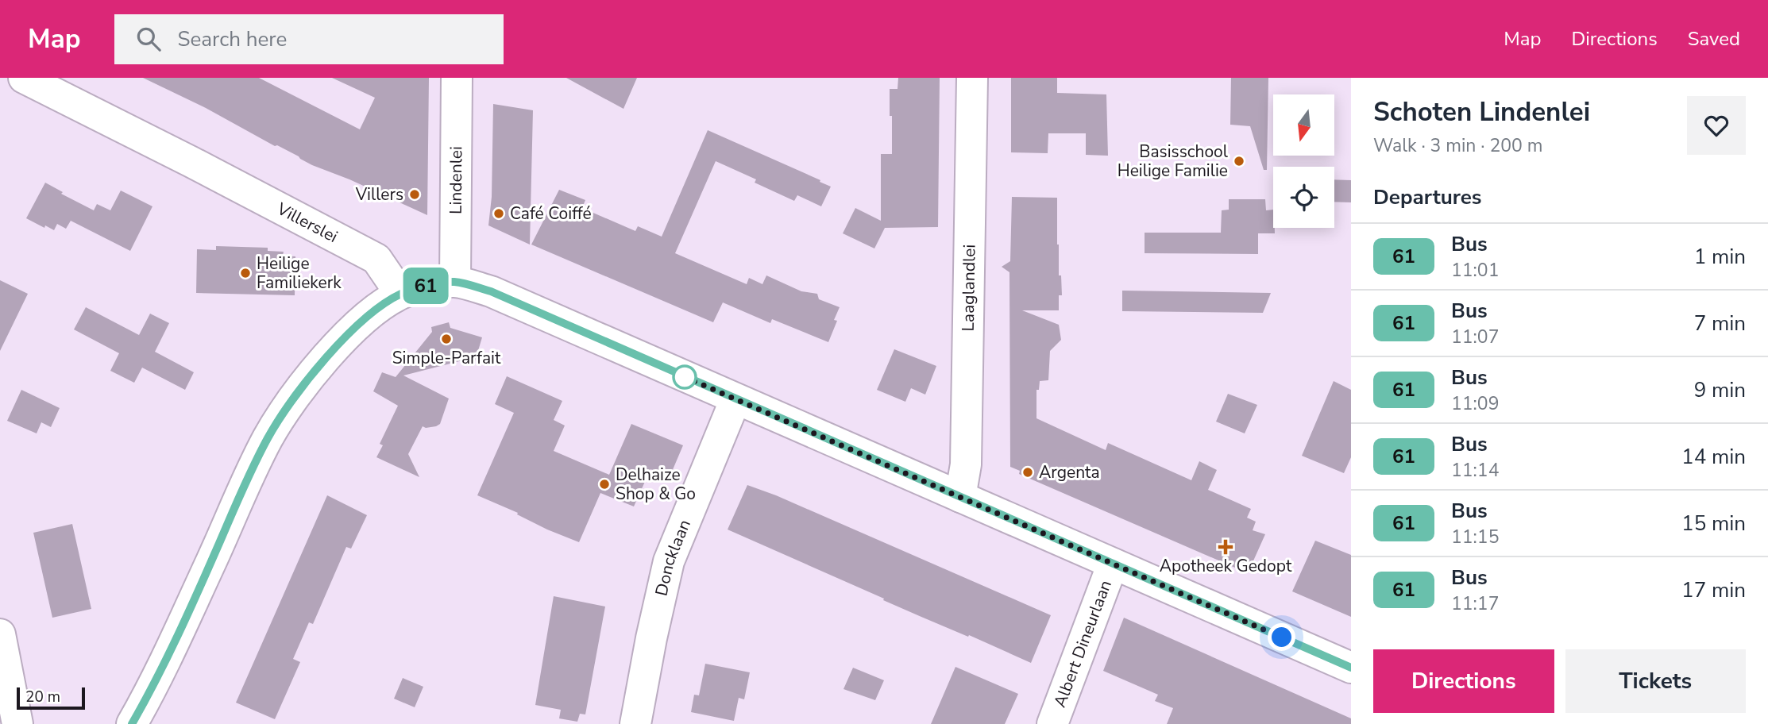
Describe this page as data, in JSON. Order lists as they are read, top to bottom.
{
  "streets": {
    "street": [
      "Lindenlei",
      "Villerslei",
      "Laaglandlei",
      "Doncklaan",
      "Albert Dineurlaan"
    ]
  },
  "places": {
    "other": [
      "Basisschool Heilige Familie",
      "Villers",
      "Café Coiffé",
      "Heilige Familiekerk",
      "Simple-Parfait",
      "Argenta",
      "Delhaize Shop & Go"
    ],
    "health": ["Apotheek Gedopt"]
  },
  "lines": ["bus line 61"],
  "scale_bar": "20 m",
  "north": "bottom",
  "page": {
    "header": "Map",
    "search": "Search here",
    "nav": ["Map", "Directions", "Saved"],
    "on_map": "61",
    "heading": [
      ["Schoten Lindenlei", "Walk · 3 min · 200 m"],
      "Departures"
    ],
    "list": [
      {
        "mark": "61",
        "name": "Bus",
        "note": "11:01",
        "value": "1 min"
      },
      {
        "mark": "61",
        "name": "Bus",
        "note": "11:07",
        "value": "7 min"
      },
      {
        "mark": "61",
        "name": "Bus",
        "note": "11:09",
        "value": "9 min"
      },
      {
        "mark": "61",
        "name": "Bus",
        "note": "11:14",
        "value": "14 min"
      },
      {
        "mark": "61",
        "name": "Bus",
        "note": "11:15",
        "value": "15 min"
      },
      {
        "mark": "61",
        "name": "Bus",
        "note": "11:17",
        "value": "17 min"
      }
    ],
    "buttons": ["Directions", "Tickets"],
    "scale": "20 m"
  }
}
